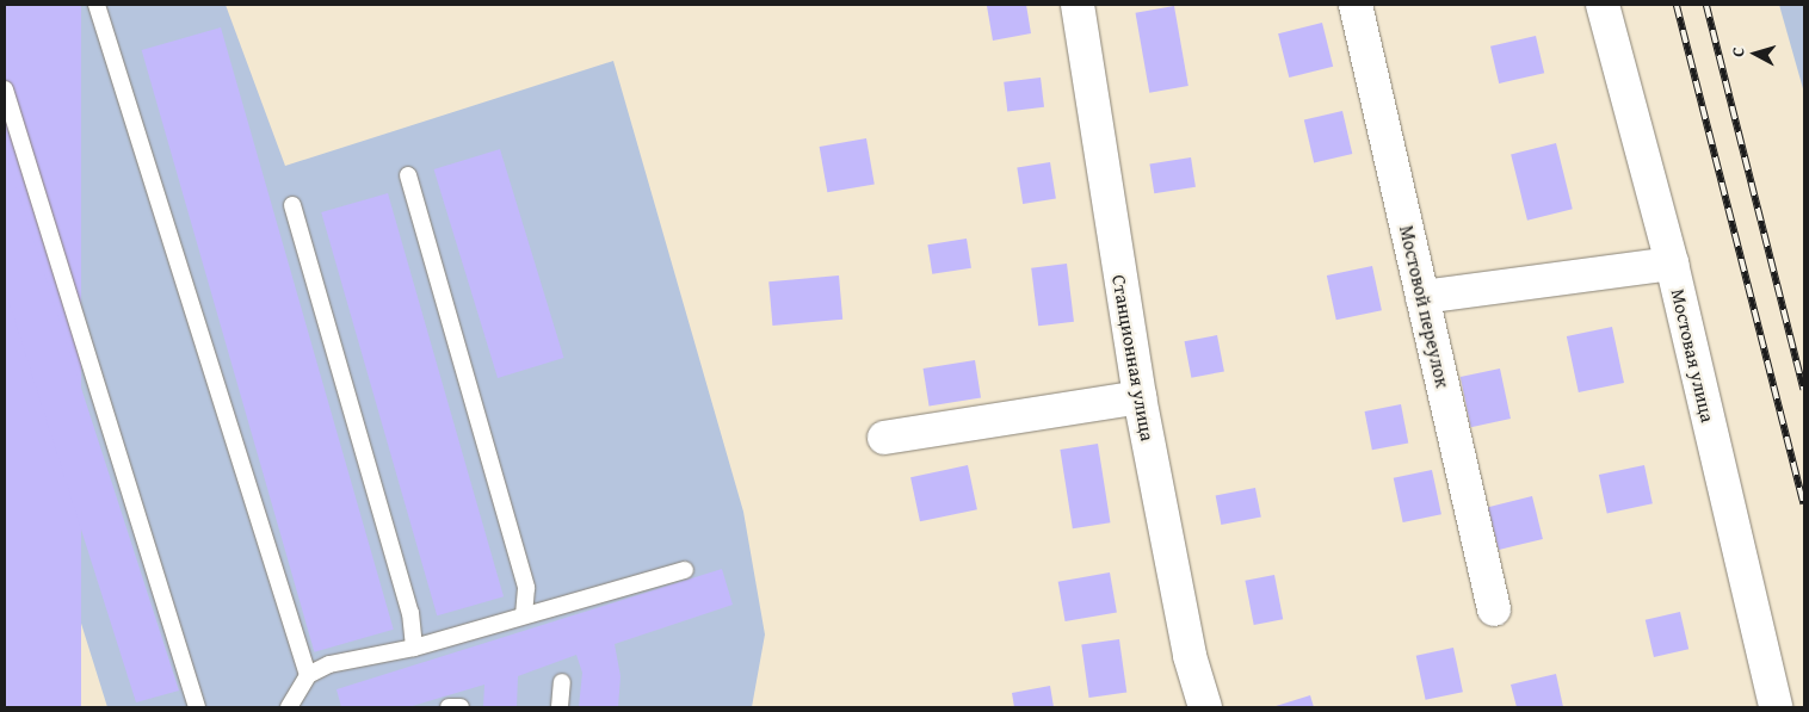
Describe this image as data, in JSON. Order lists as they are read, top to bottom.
{
  "streets": {
    "street": ["Мостовой переулок", "Мостовая улица", "Станционная улица"]
  },
  "north": "left"
}
